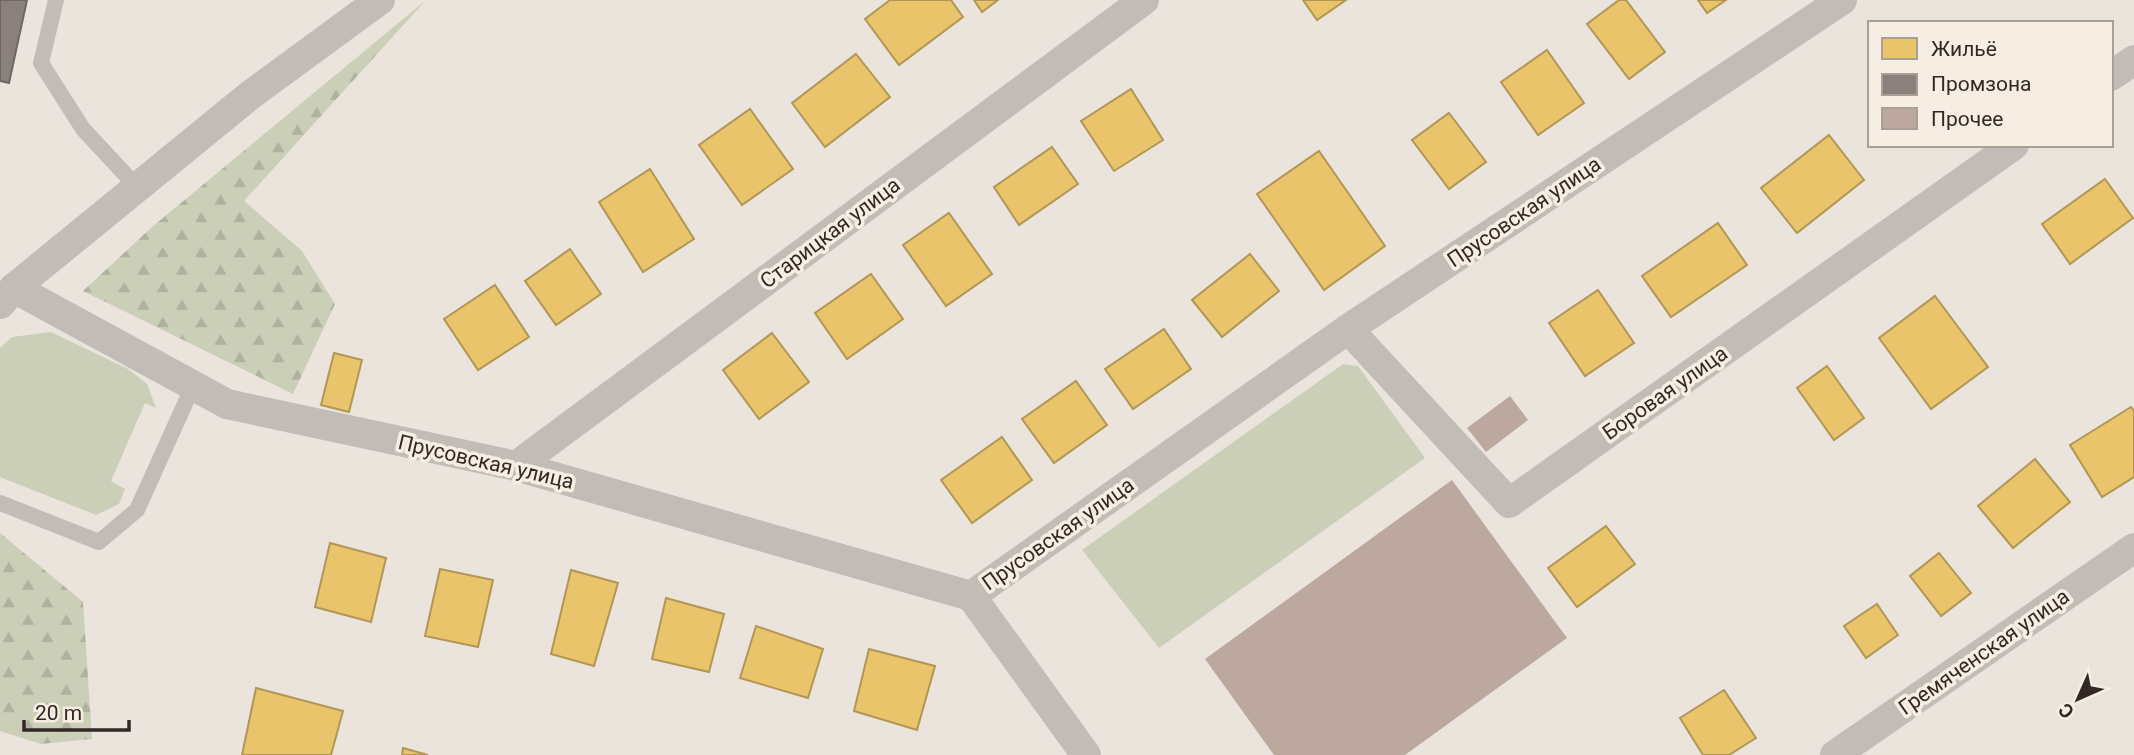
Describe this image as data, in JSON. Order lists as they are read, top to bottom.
{
  "streets": {
    "street": [
      "Прусовская улица",
      "Старицкая улица",
      "Боровая улица",
      "Гремяченская улица"
    ]
  },
  "crossings": [
    ["Прусовская улица", "Старицкая улица"],
    ["Прусовская улица", "Боровая улица"]
  ],
  "legend": ["Жильё", "Промзона", "Прочее"],
  "scale_bar": "20 m",
  "north": "bottom left"
}
